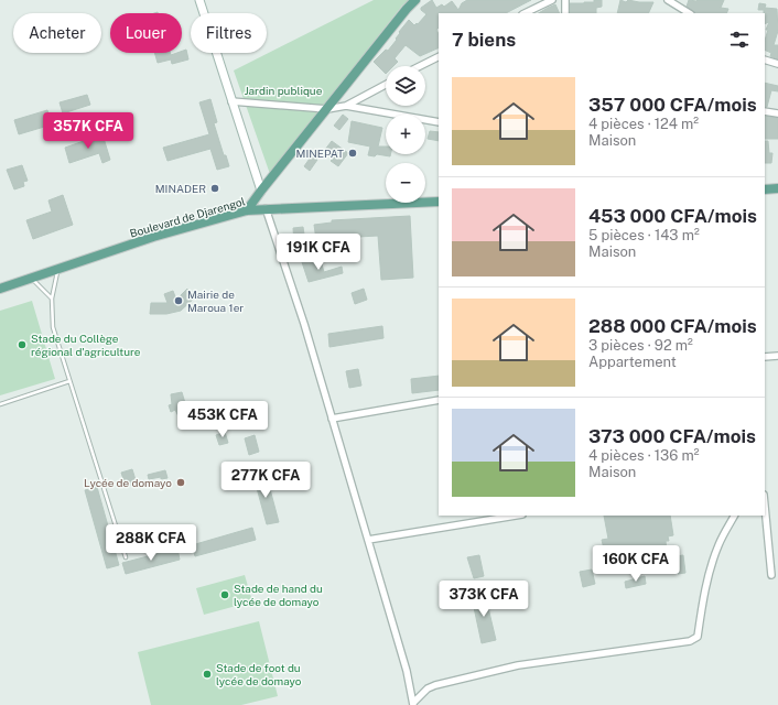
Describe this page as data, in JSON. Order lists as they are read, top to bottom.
{
  "streets": {
    "main road": ["Boulevard de Djarengol"]
  },
  "parks": ["Jardin publique"],
  "places": [
    "MINEPAT",
    "MINADER",
    "Mairie de Maroua 1er",
    "Stade du Collège régional d'agriculture",
    "Lycée de domayo",
    "Stade de hand du lycée de domayo",
    "Stade de foot du lycée de domayo"
  ],
  "page": {
    "chip": ["Acheter", "Louer", "Filtres"],
    "heading": "7 biens",
    "map_buttons": ["+", "−"],
    "list": [
      {
        "name": "357 000 CFA/mois",
        "note": "4 pièces · 124 m² · Maison"
      },
      {
        "name": "453 000 CFA/mois",
        "note": "5 pièces · 143 m² · Maison"
      },
      {
        "name": "288 000 CFA/mois",
        "note": "3 pièces · 92 m² · Appartement"
      },
      {
        "name": "373 000 CFA/mois",
        "note": "4 pièces · 136 m² · Maison"
      }
    ],
    "price": [
      "357K CFA",
      "191K CFA",
      "453K CFA",
      "277K CFA",
      "288K CFA",
      "160K CFA",
      "373K CFA"
    ]
  }
}
